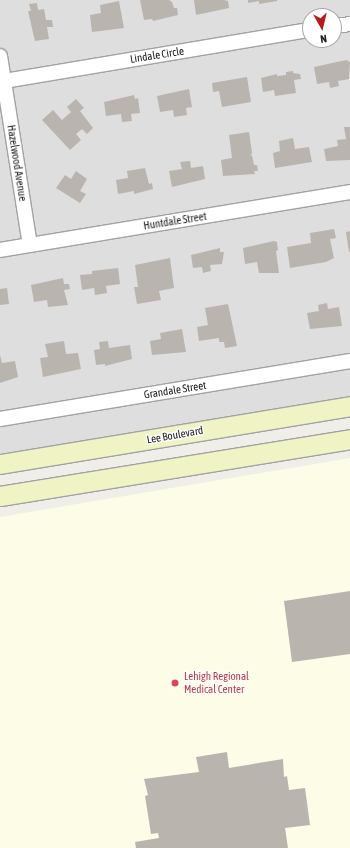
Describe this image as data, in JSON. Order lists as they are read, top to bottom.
{
  "streets": {
    "main road": ["Lee Boulevard"],
    "street": [
      "Lindale Circle",
      "Hazelwood Avenue",
      "Huntdale Street",
      "Grandale Street"
    ]
  },
  "crossings": [
    ["Lindale Circle", "Hazelwood Avenue"],
    ["Hazelwood Avenue", "Huntdale Street"]
  ],
  "places": ["Lehigh Regional Medical Center"],
  "north": "bottom"
}
